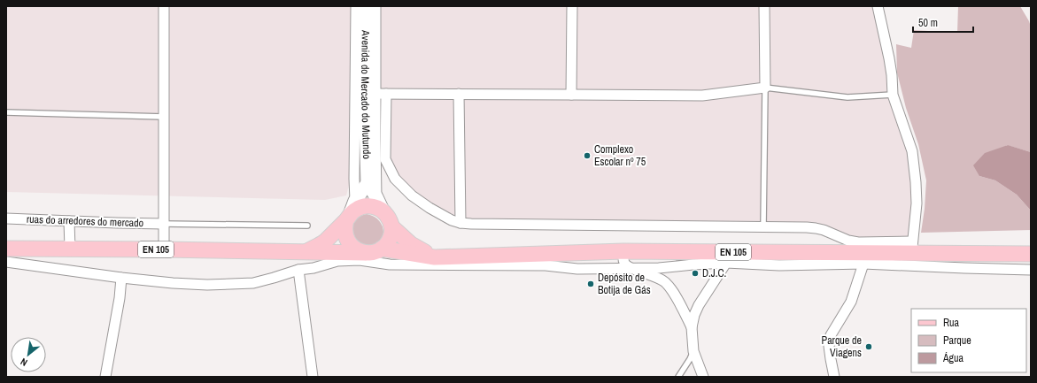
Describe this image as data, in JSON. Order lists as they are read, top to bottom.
{
  "streets": {
    "main road": ["Avenida do Mercado do Mutundo", "EN 105"],
    "street": ["ruas do arredores do mercado"]
  },
  "places": [
    "Complexo Escolar nº 75",
    "D.J.C.",
    "Depósito de Botija de Gás",
    "Parque de Viagens"
  ],
  "legend": ["Rua", "Parque", "Água"],
  "scale_bar": "50 m",
  "north": "bottom left"
}
